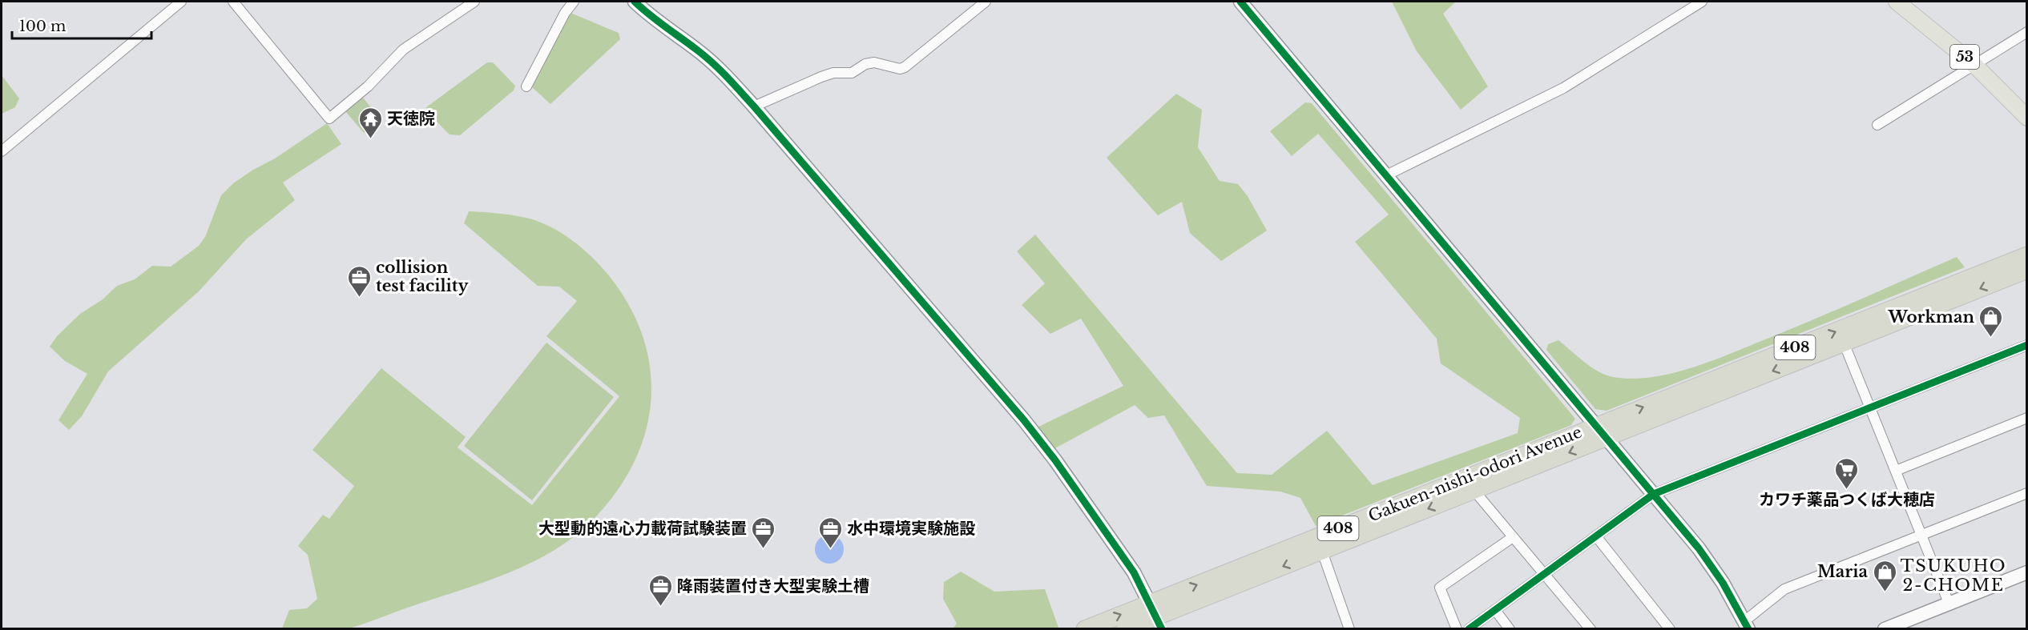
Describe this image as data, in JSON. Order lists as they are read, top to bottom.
{
  "streets": {
    "highway": ["408", "Gakuen-nishi-odori Avenue"],
    "main road": ["53"]
  },
  "districts": ["TSUKUHO 2-CHOME"],
  "places": {
    "temple": ["天徳院"],
    "office": [
      "collision test facility",
      "大型動的遠心力載荷試験装置",
      "水中環境実験施設",
      "降雨装置付き大型実験土槽"
    ],
    "shop": ["Workman", "Maria"],
    "supermarket": ["カワチ薬品つくば大穂店"]
  },
  "scale_bar": "100 m"
}
